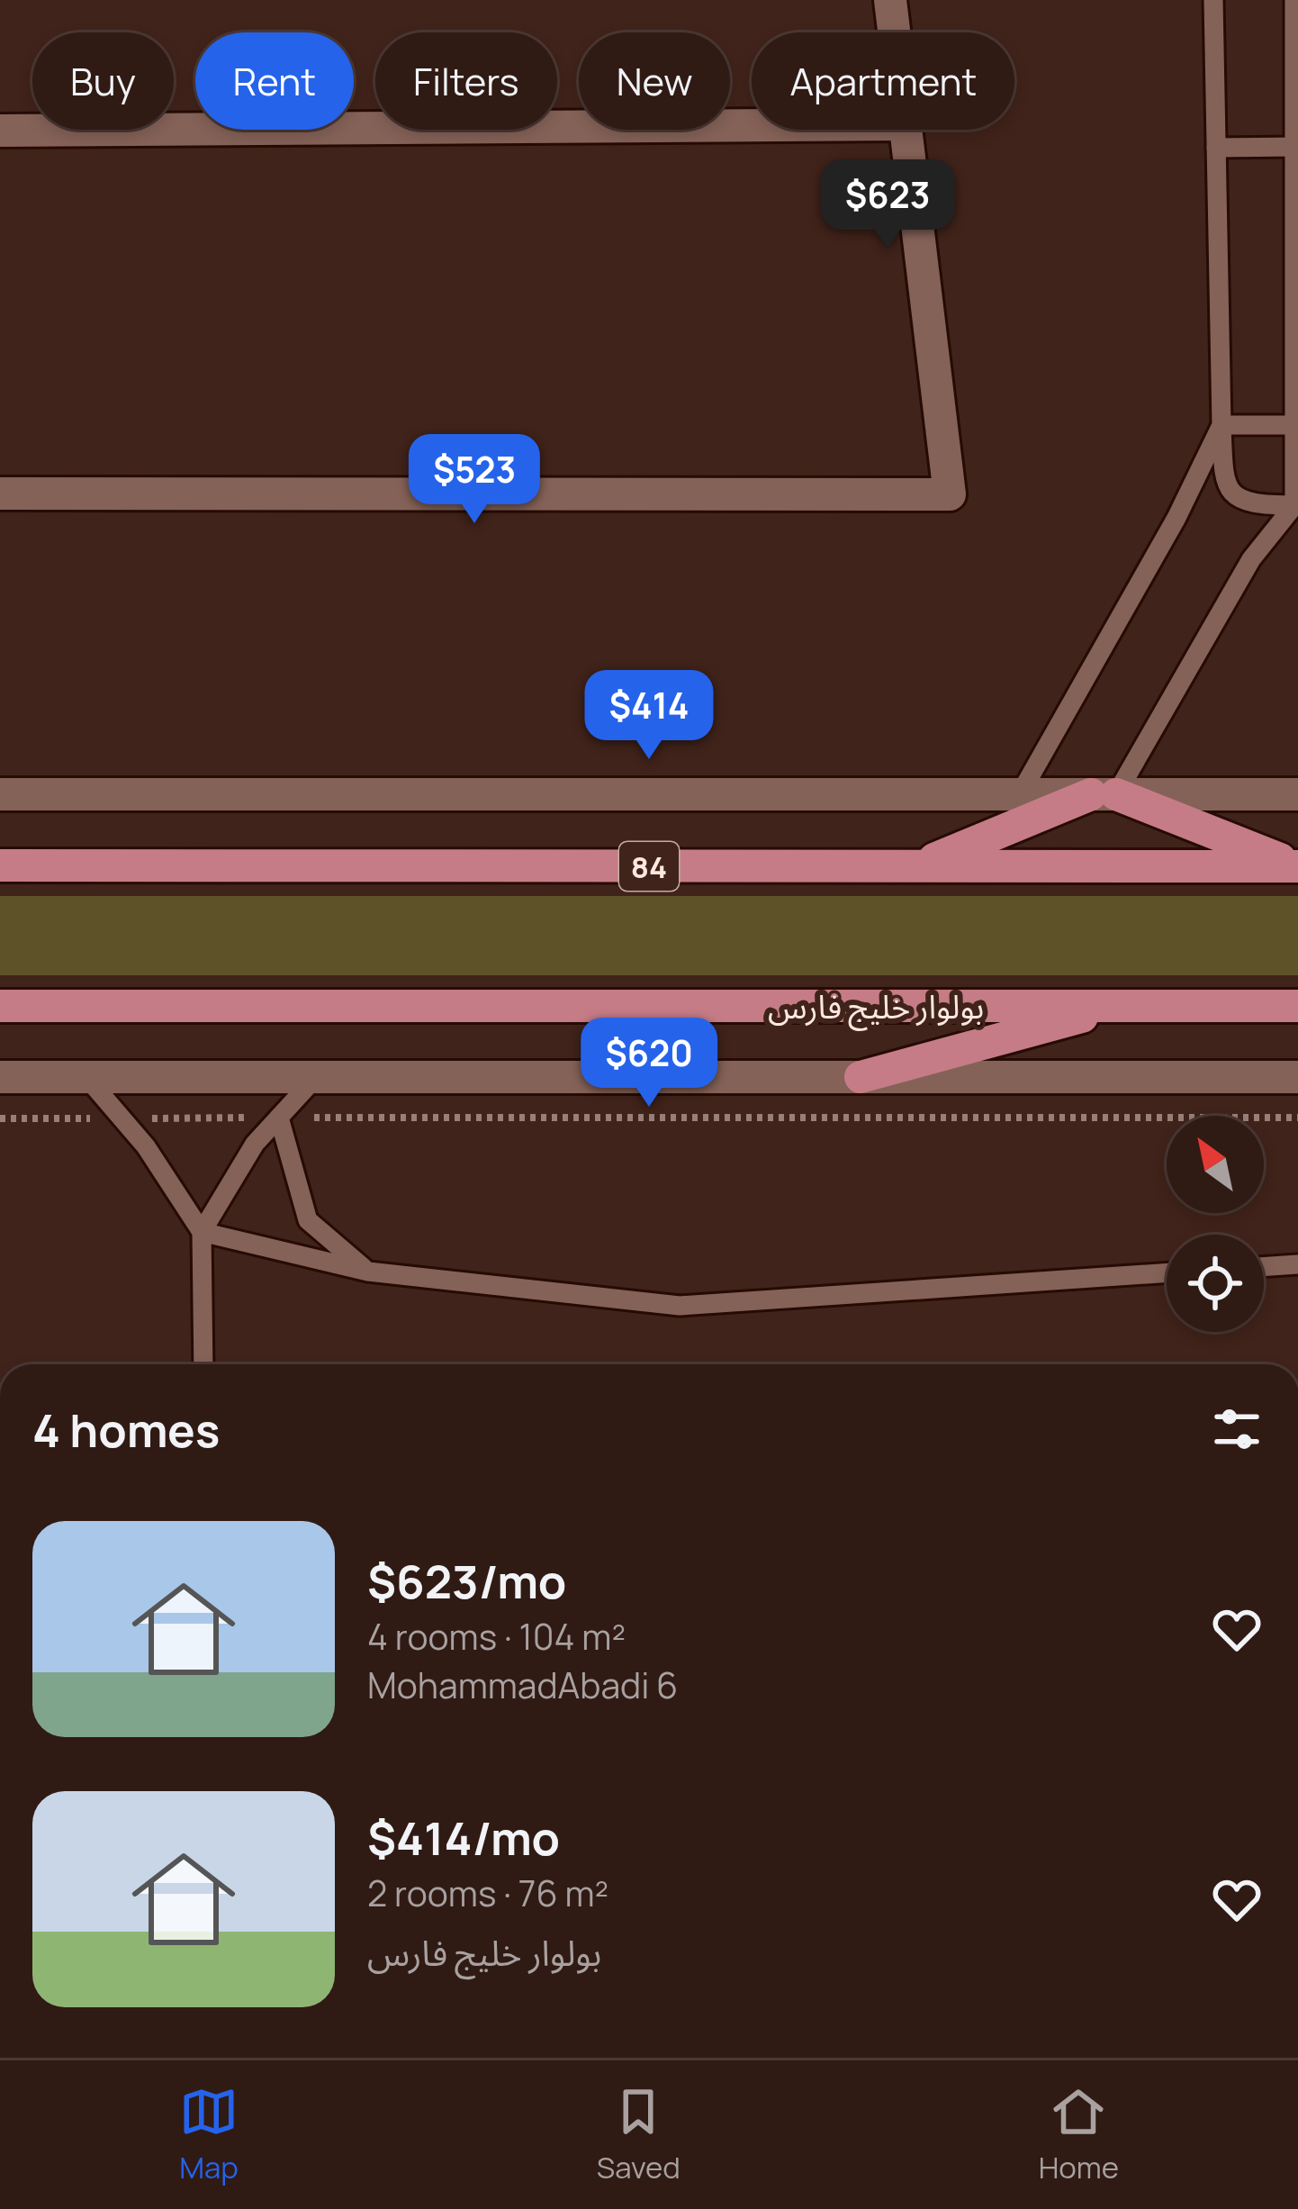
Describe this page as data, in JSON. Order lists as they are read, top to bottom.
{
  "streets": {
    "highway": ["84", "بولوار خلیج فارس"]
  },
  "north": "top left",
  "page": {
    "chip": [
      "Buy",
      "Rent",
      "Filters",
      "New",
      "Apartment"
    ],
    "price": [
      "$623",
      "$523",
      "$414",
      "$620"
    ],
    "heading": "4 homes",
    "list": [
      {
        "name": "$623/mo",
        "note": "4 rooms · 104 m² · MohammadAbadi 6"
      },
      {
        "name": "$414/mo",
        "note": "2 rooms · 76 m² · بولوار خلیج فارس"
      }
    ],
    "tabs": ["Map", "Saved", "Home"]
  }
}
